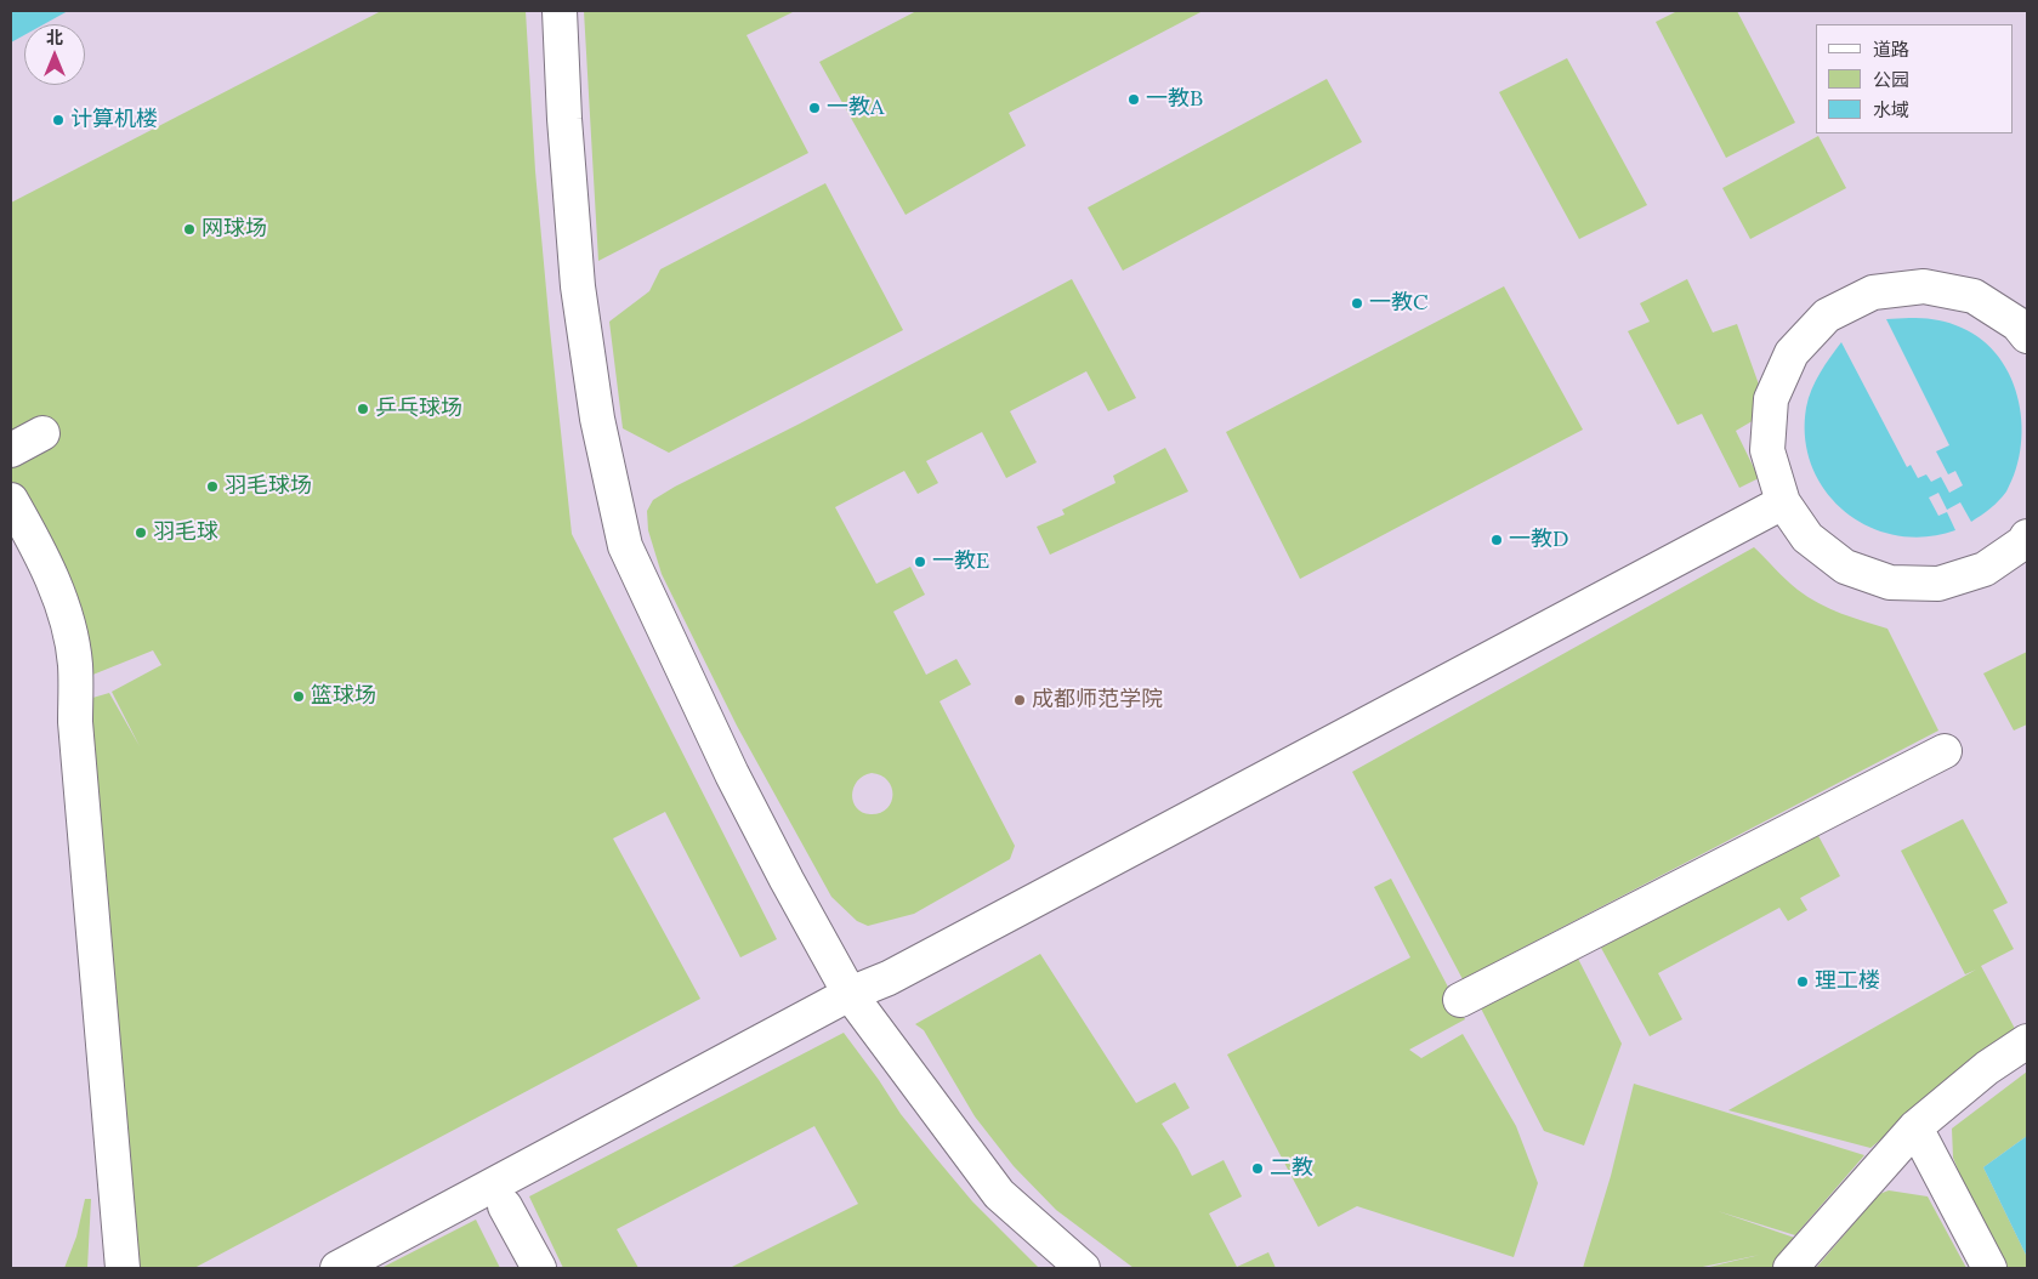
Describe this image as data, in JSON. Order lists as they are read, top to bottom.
{
  "places": [
    "一教B",
    "一教A",
    "计算机楼",
    "网球场",
    "一教C",
    "乒乓球场",
    "羽毛球场",
    "羽毛球",
    "一教D",
    "一教E",
    "篮球场",
    "成都师范学院",
    "理工楼",
    "二教"
  ],
  "legend": ["道路", "公园", "水域"],
  "north": "top"
}
